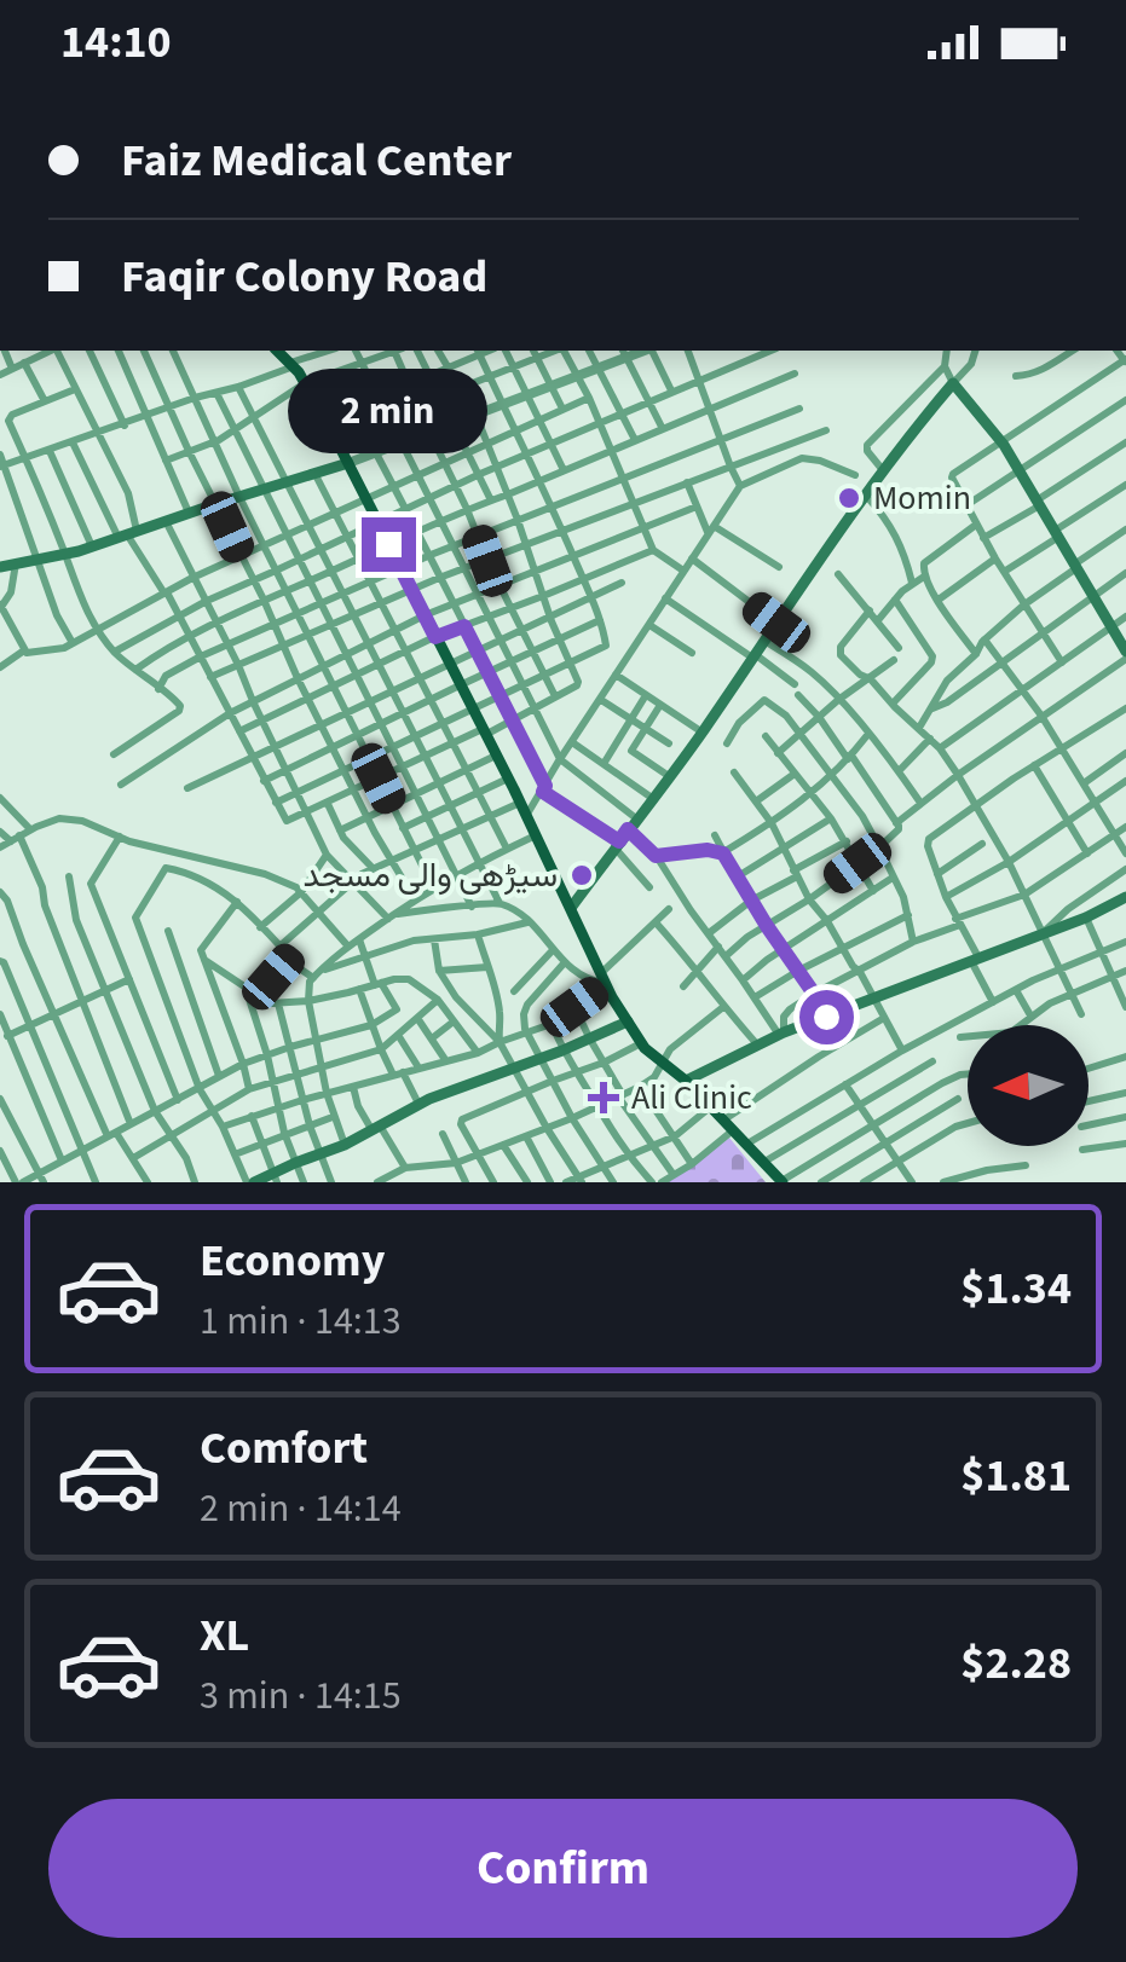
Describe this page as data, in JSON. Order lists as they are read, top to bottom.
{
  "places": {
    "other": ["Momin", "سیڑھی والی مسجد"],
    "health": ["Ali Clinic"]
  },
  "north": "left",
  "page": {
    "status": "14:10",
    "banner": ["Faiz Medical Center", "Faqir Colony Road"],
    "bubble": "2 min",
    "list": [
      {
        "name": "Economy",
        "note": "1 min · 14:13",
        "value": "$1.34"
      },
      {
        "name": "Comfort",
        "note": "2 min · 14:14",
        "value": "$1.81"
      },
      {
        "name": "XL",
        "note": "3 min · 14:15",
        "value": "$2.28"
      }
    ],
    "buttons": "Confirm"
  }
}
